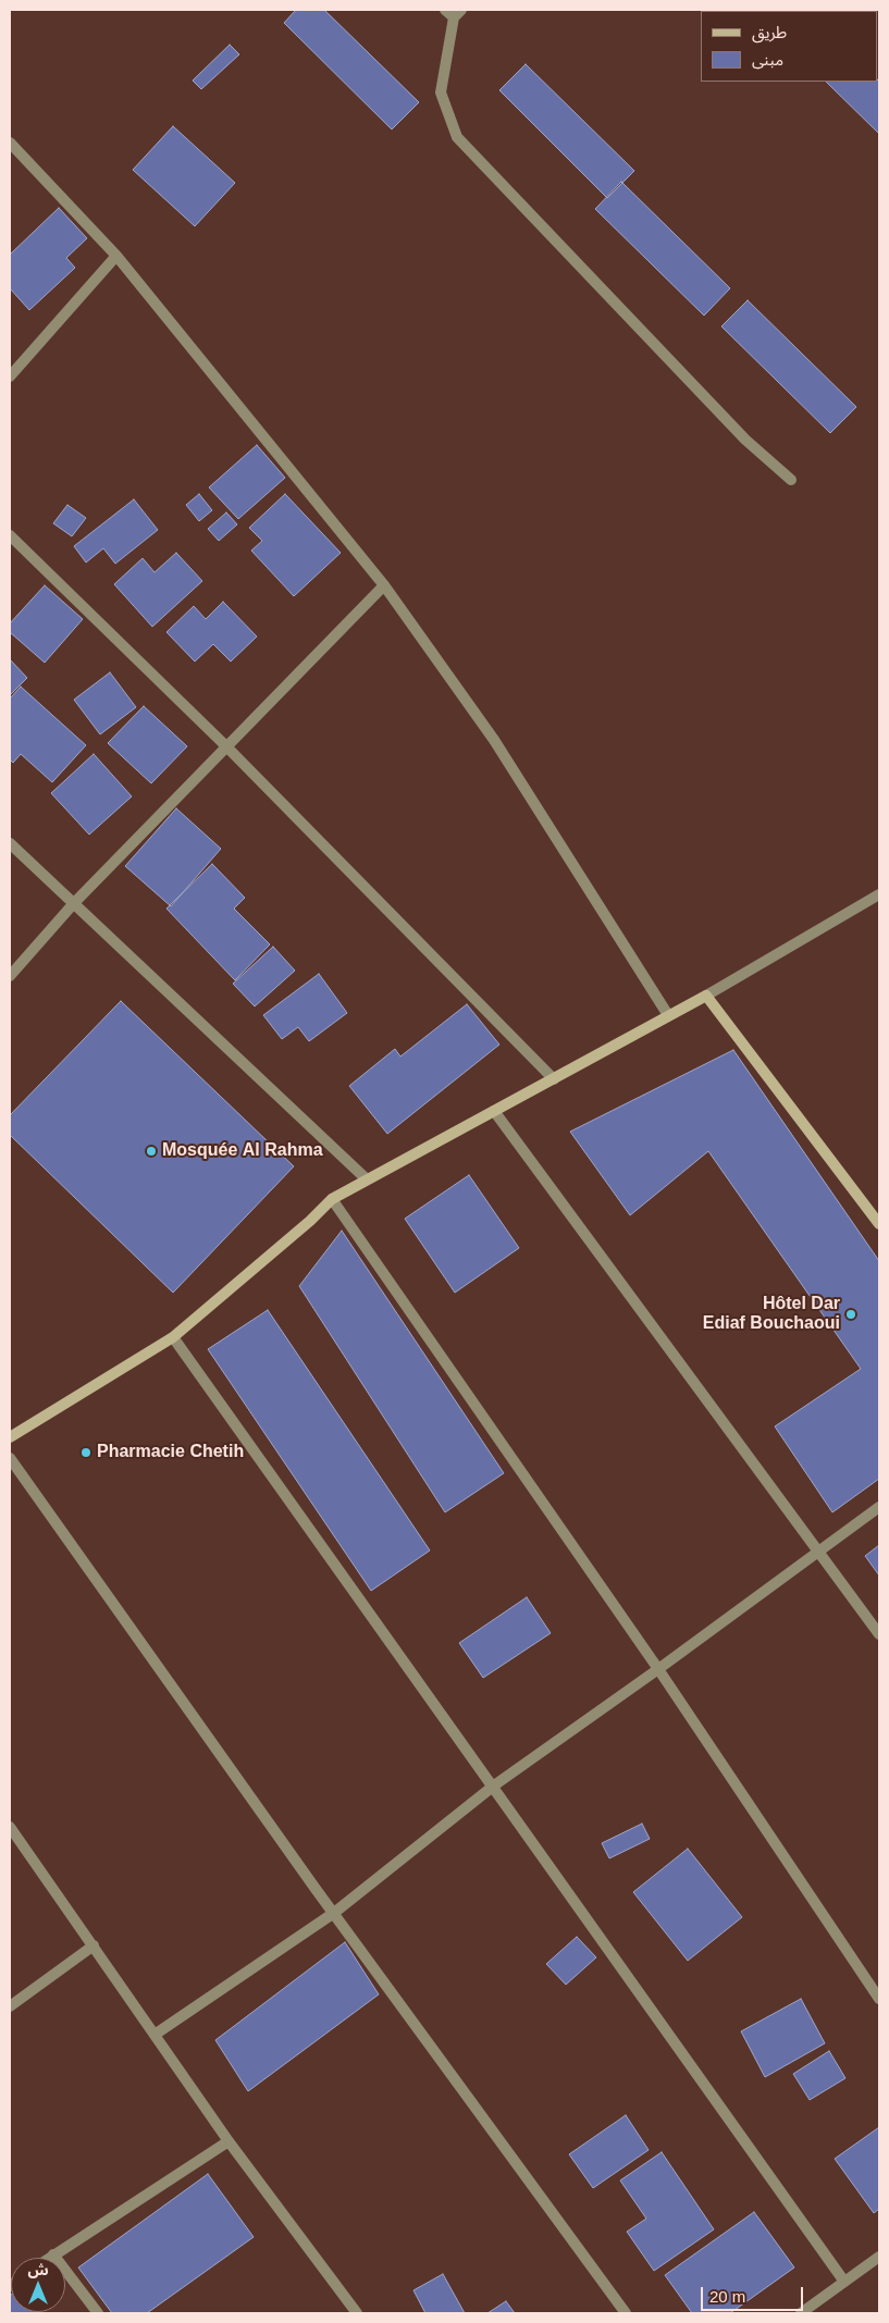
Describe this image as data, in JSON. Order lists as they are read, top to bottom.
{
  "places": ["Mosquée Al Rahma", "Hôtel Dar Ediaf Bouchaoui", "Pharmacie Chetih"],
  "legend": ["طريق", "مبنى"],
  "scale_bar": "20 m",
  "north": "top"
}
